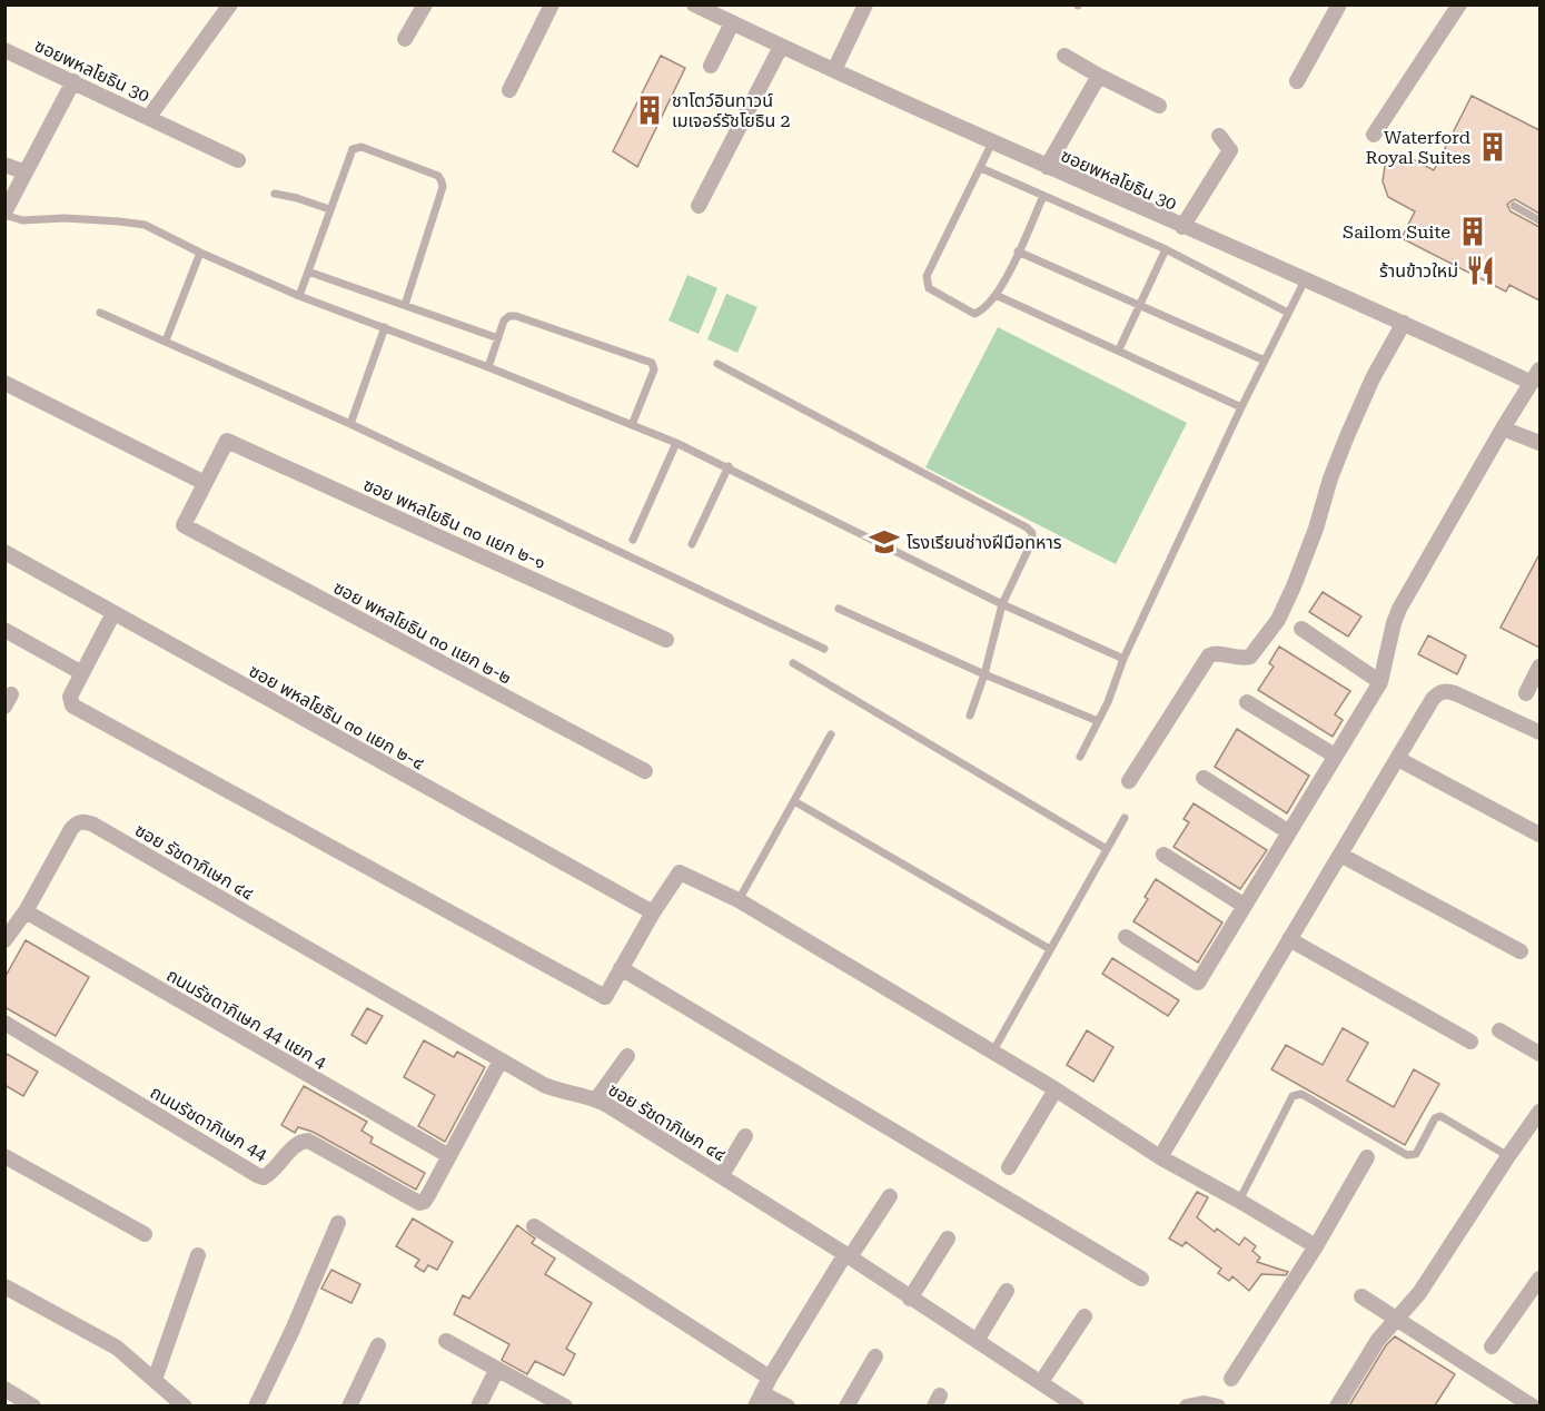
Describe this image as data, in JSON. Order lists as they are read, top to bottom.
{
  "streets": {
    "street": [
      "ซอยพหลโยธิน 30",
      "ซอย พหลโยธิน ๓๐ แยก ๒-๑",
      "ซอย พหลโยธิน ๓๐ แยก ๒-๒",
      "ซอย พหลโยธิน ๓๐ แยก ๒-๔",
      "ซอย รัชดาภิเษก ๔๔",
      "ถนนรัชดาภิเษก 44 แยก 4",
      "ถนนรัชดาภิเษก 44"
    ]
  },
  "crossings": [
    ["ซอย พหลโยธิน ๓๐ แยก ๒-๑", "ซอย พหลโยธิน ๓๐ แยก ๒-๒"],
    ["ซอย รัชดาภิเษก ๔๔", "ถนนรัชดาภิเษก 44 แยก 4"],
    ["ซอย รัชดาภิเษก ๔๔", "ถนนรัชดาภิเษก 44"],
    ["ถนนรัชดาภิเษก 44 แยก 4", "ถนนรัชดาภิเษก 44"]
  ],
  "places": {
    "building": ["ชาโตว์อินทาวน์ เมเจอร์รัชโยธิน 2", "Waterford Royal Suites", "Sailom Suite"],
    "restaurant": ["ร้านข้าวใหม่"],
    "school or university": ["โรงเรียนช่างฝีมือทหาร"]
  }
}
